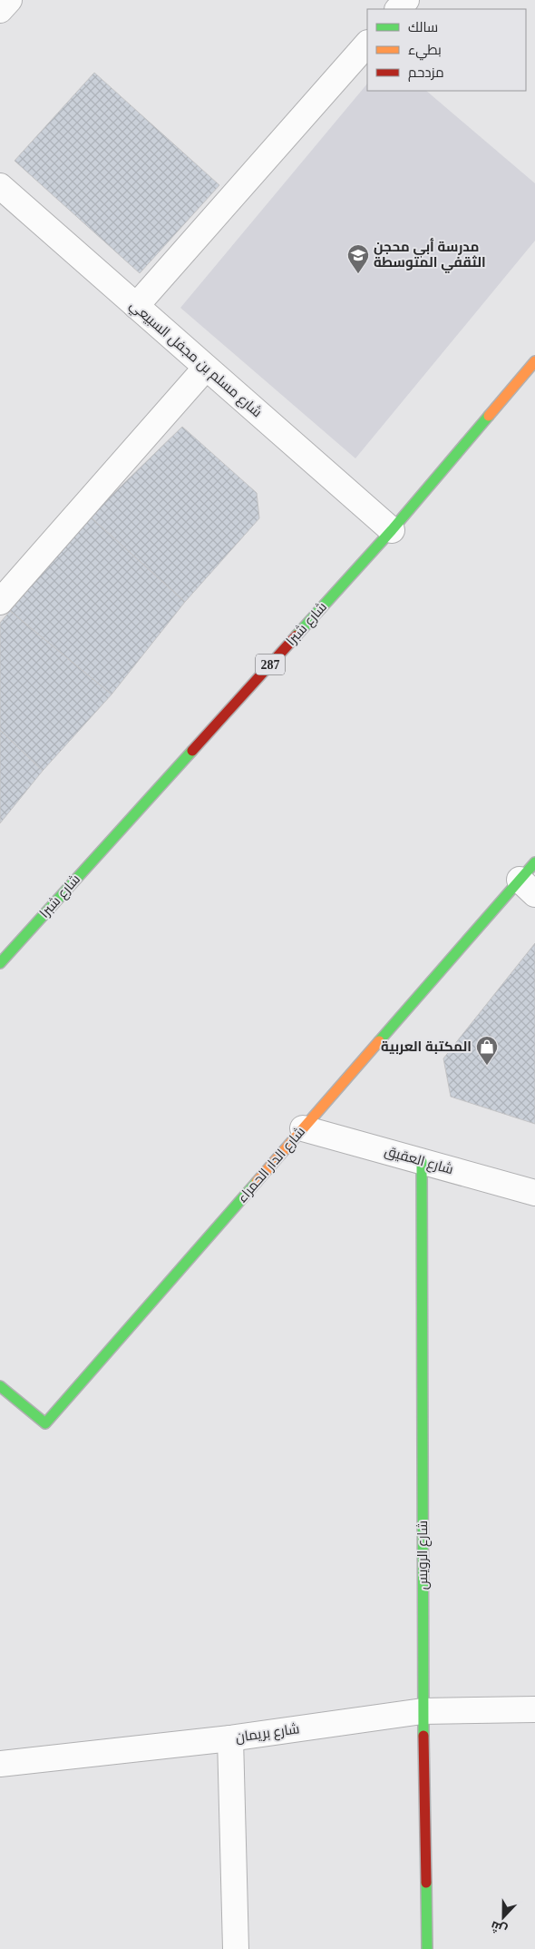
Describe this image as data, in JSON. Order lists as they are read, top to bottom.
{
  "streets": {
    "street": [
      "شارع مسلم بن مجفل السبيعي",
      "شارع شبرا",
      "287",
      "شارع العقيق",
      "شارع الدار الحمراء",
      "شارع الرويس",
      "شارع بريمان"
    ]
  },
  "crossings": [
    ["شارع مسلم بن مجفل السبيعي", "شارع شبرا"],
    ["شارع العقيق", "شارع الدار الحمراء"],
    ["شارع العقيق", "شارع الرويس"],
    ["شارع الرويس", "شارع بريمان"]
  ],
  "places": {
    "school or university": ["مدرسة أبي محجن الثقفي المتوسطة"],
    "shop": ["المكتبة العربية"]
  },
  "legend": ["سالك", "بطيء", "مزدحم"],
  "north": "bottom"
}
